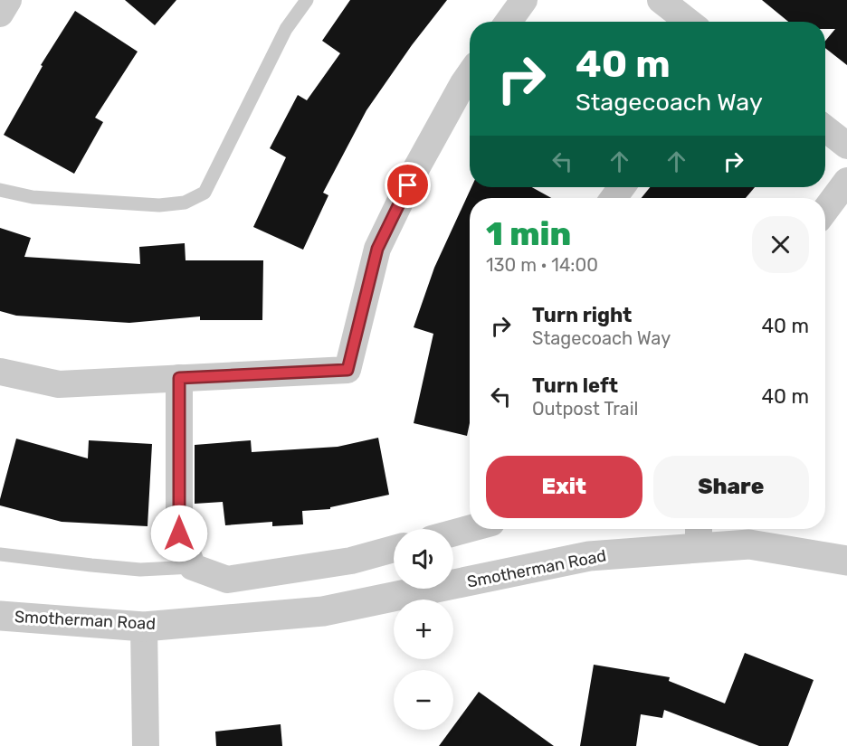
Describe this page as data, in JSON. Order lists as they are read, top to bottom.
{
  "streets": {
    "street": ["Smotherman Road"]
  },
  "page": {
    "turn": ["40 m", "Stagecoach Way"],
    "heading": ["1 min", "130 m · 14:00"],
    "list": [
      {
        "name": "Turn right",
        "note": "Stagecoach Way",
        "value": "40 m"
      },
      {
        "name": "Turn left",
        "note": "Outpost Trail",
        "value": "40 m"
      }
    ],
    "buttons": ["Exit", "Share"],
    "map_buttons": ["+", "−"]
  }
}
